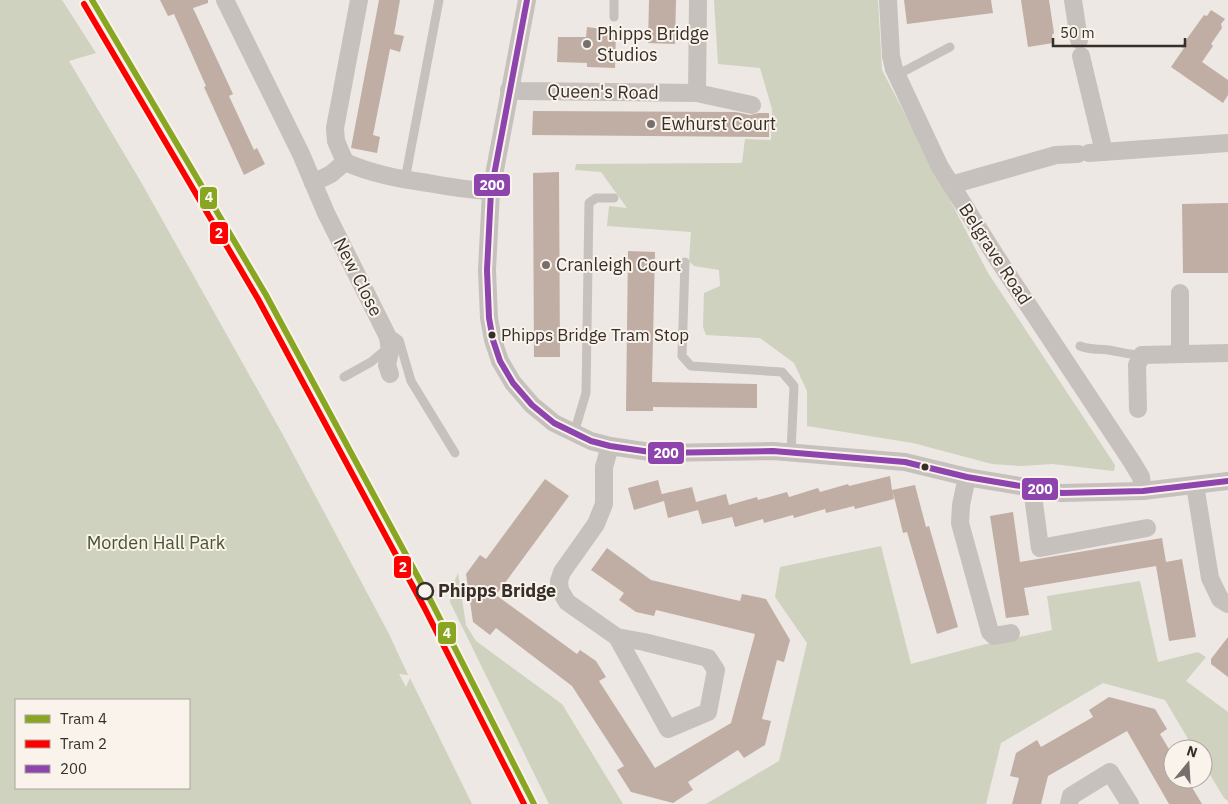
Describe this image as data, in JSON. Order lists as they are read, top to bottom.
{
  "streets": {
    "street": ["Queen's Road", "Belgrave Road", "New Close"]
  },
  "parks": ["Morden Hall Park"],
  "places": [
    "Phipps Bridge Studios",
    "Ewhurst Court",
    "Cranleigh Court",
    "Phipps Bridge Tram Stop",
    "Phipps Bridge"
  ],
  "lines": ["tram line 4", "transit line 200", "tram line 2"],
  "legend": ["Tram 4", "Tram 2", "200"],
  "scale_bar": "50 m",
  "north": "top"
}
